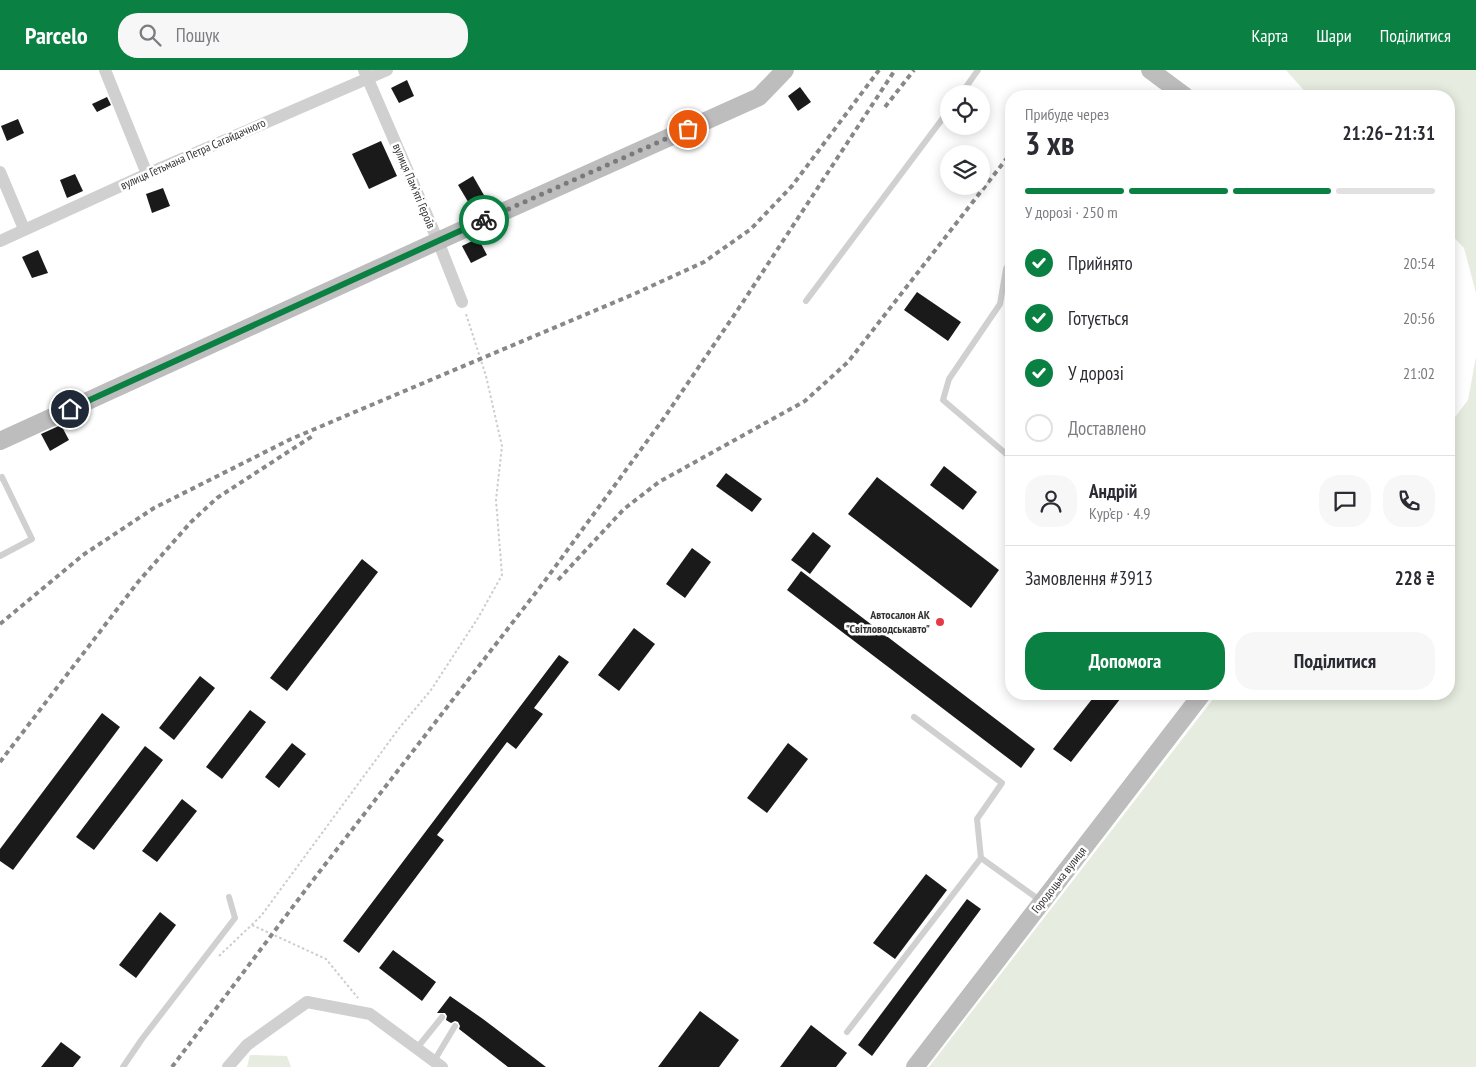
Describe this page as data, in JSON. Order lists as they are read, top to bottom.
{
  "streets": {
    "street": ["вулиця Гетьмана Петра Сагайдачного", "вулиця Памʼяті Героїв", "Городоцька вулиця"]
  },
  "crossings": [
    ["вулиця Гетьмана Петра Сагайдачного", "вулиця Памʼяті Героїв"]
  ],
  "places": ["Автосалон АК \"Світловодськавто\""],
  "page": {
    "header": "Parcelo",
    "search": "Пошук",
    "nav": ["Карта", "Шари", "Поділитися"],
    "heading": ["3 хв", "Прибуде через", "21:26–21:31"],
    "panel": [
      "Андрій",
      "Кур’єр · 4.9",
      "Замовлення #3913",
      "228 ₴"
    ],
    "bar": "У дорозі · 250 m",
    "list": [
      ["Прийнято", "20:54"],
      ["Готується", "20:56"],
      ["У дорозі", "21:02"],
      "Доставлено"
    ],
    "buttons": ["Допомога", "Поділитися"]
  }
}
